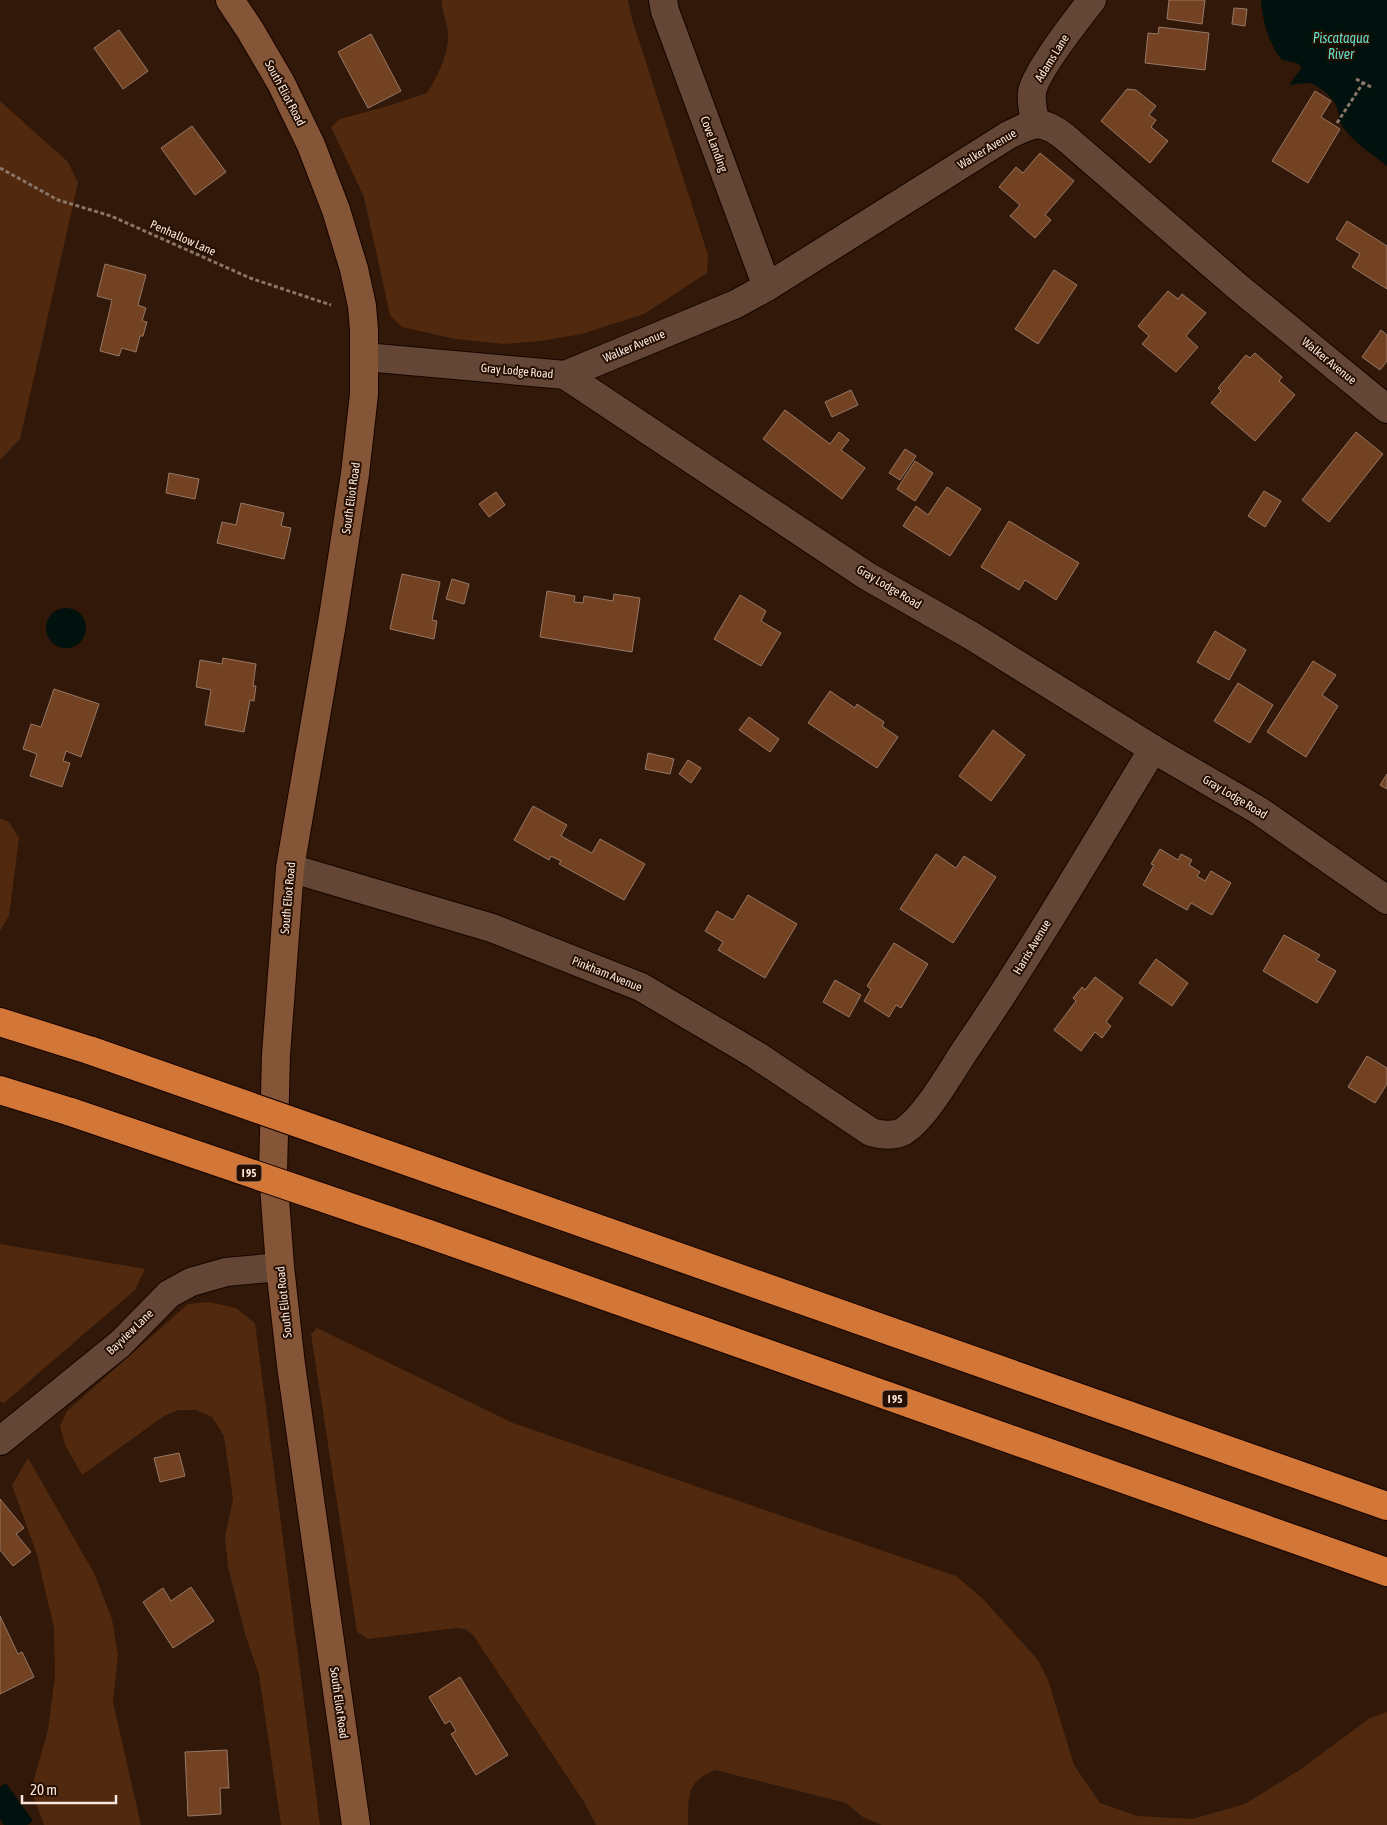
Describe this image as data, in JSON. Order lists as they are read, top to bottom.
{
  "streets": {
    "highway": ["I 95"],
    "main road": ["South Eliot Road"],
    "street": [
      "Adams Lane",
      "Cove Landing",
      "Walker Avenue",
      "Gray Lodge Road",
      "Harris Avenue",
      "Pinkham Avenue",
      "Bayview Lane"
    ],
    "path": ["Penhallow Lane"]
  },
  "crossings": [
    ["Adams Lane", "Walker Avenue"],
    ["South Eliot Road", "Penhallow Lane"],
    ["South Eliot Road", "Gray Lodge Road"],
    ["South Eliot Road", "Pinkham Avenue"],
    ["South Eliot Road", "Bayview Lane"],
    ["Cove Landing", "Walker Avenue"],
    ["Walker Avenue", "Gray Lodge Road"],
    ["Gray Lodge Road", "Harris Avenue"],
    ["Harris Avenue", "Pinkham Avenue"]
  ],
  "water": ["Piscataqua River"],
  "scale_bar": "20 m"
}
